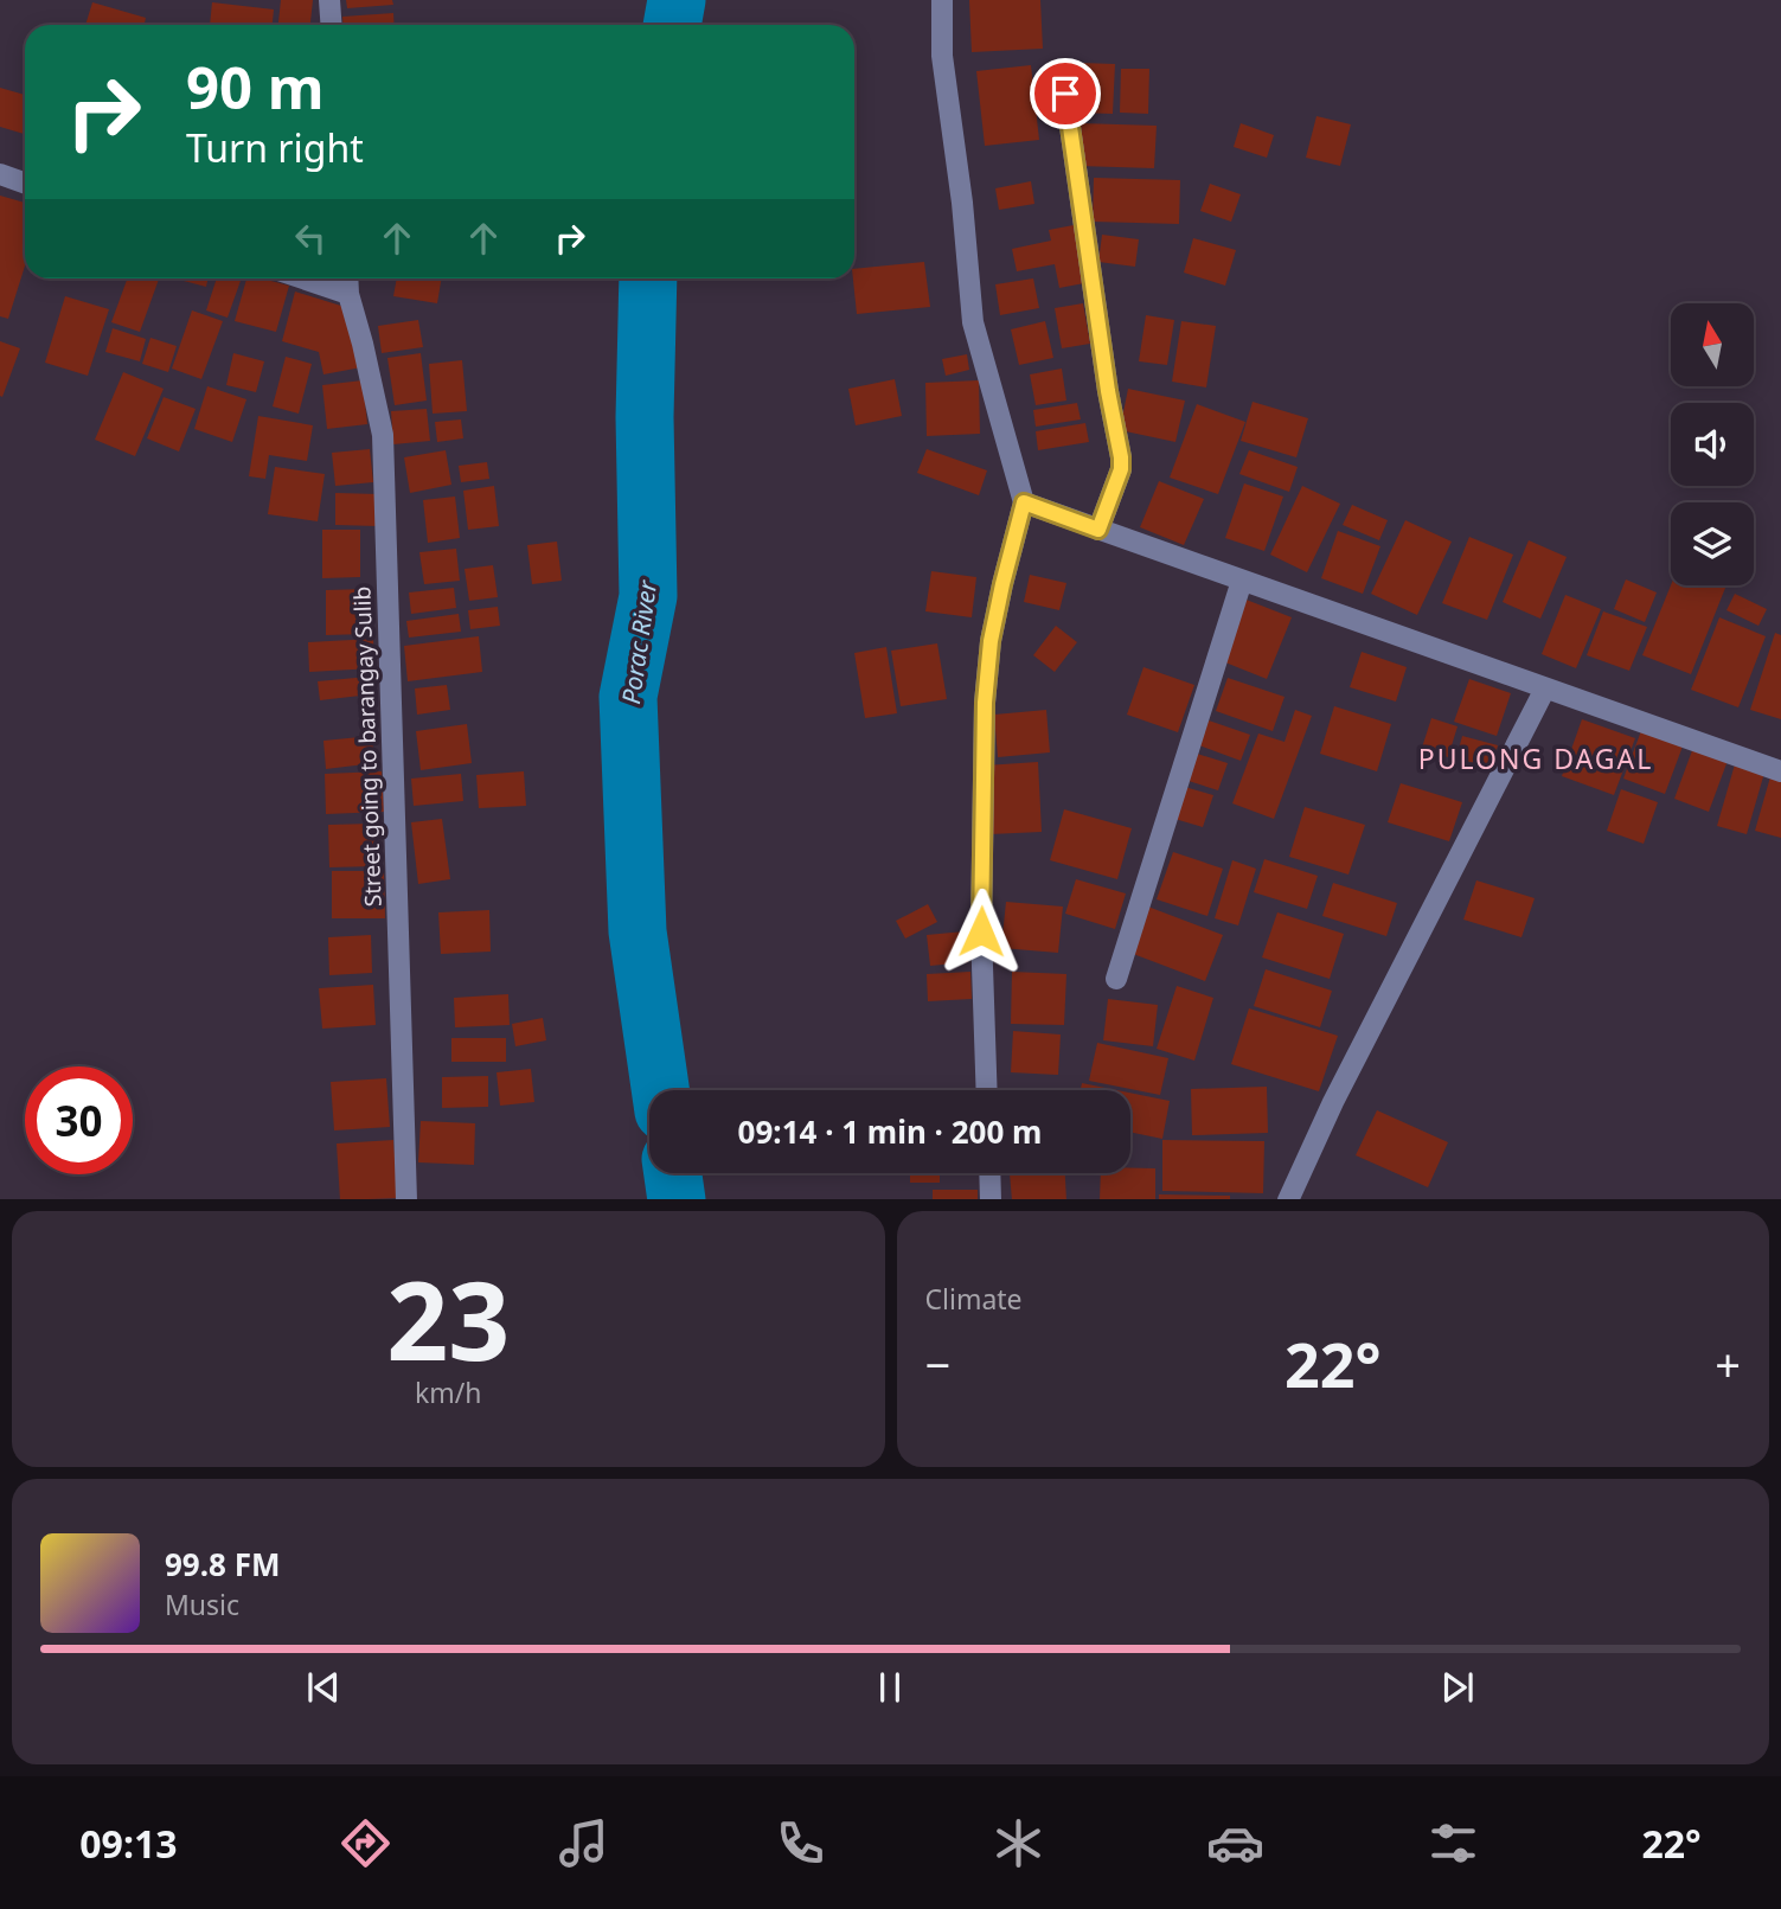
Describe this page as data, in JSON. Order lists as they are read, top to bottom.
{
  "streets": {
    "street": ["Street going to barangay Sulib"]
  },
  "districts": ["PULONG DAGAL"],
  "water": ["Porac River"],
  "north": "top",
  "page": {
    "turn": ["90 m", "Turn right"],
    "limit": "30",
    "trip": "09:14 · 1 min · 200 m",
    "tile": [
      ["23", "km/h"],
      "Climate"
    ],
    "heat": ["−", "22°", "+"],
    "song": ["99.8 FM", "Music"],
    "tabs": ["09:13", "22°"]
  }
}
